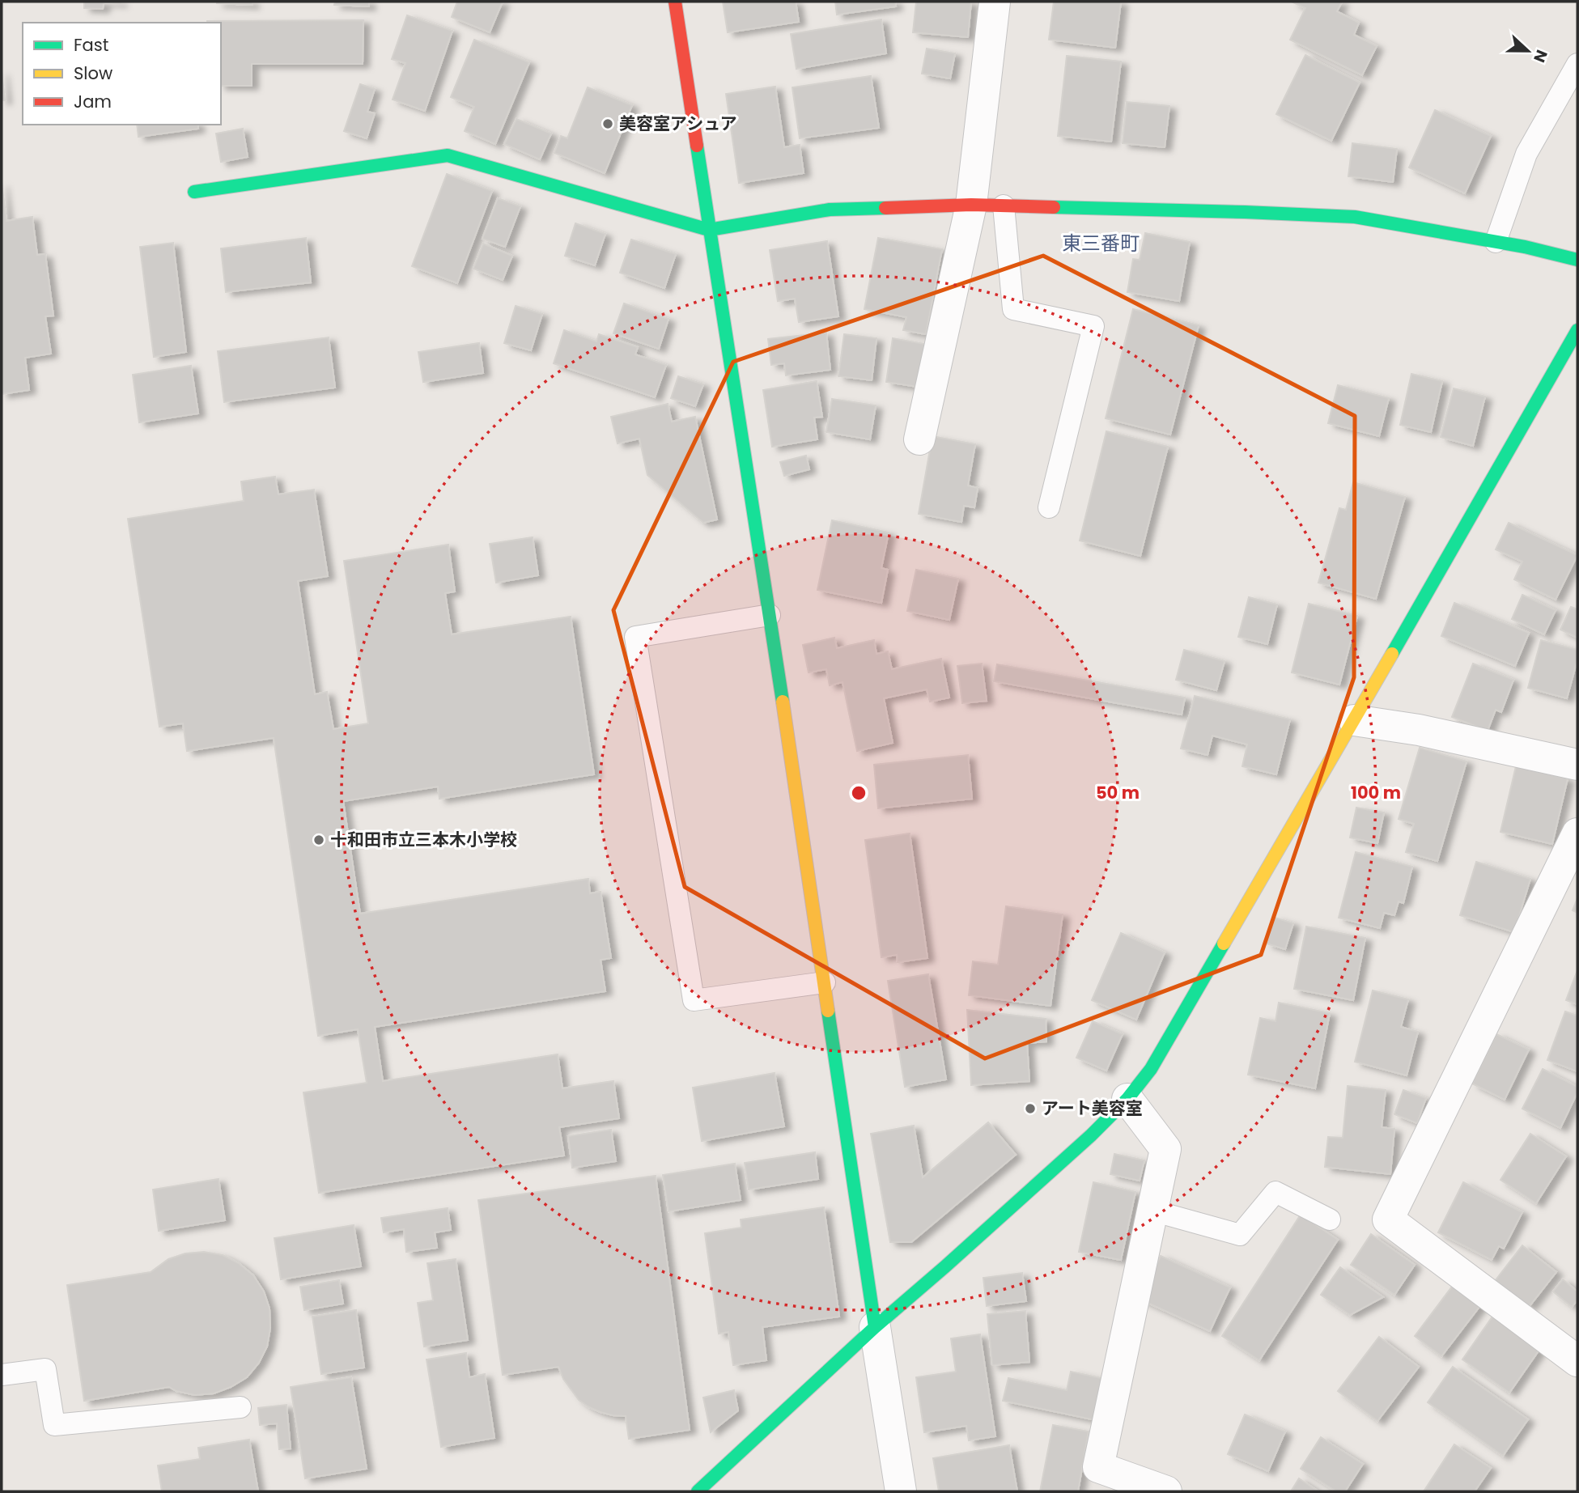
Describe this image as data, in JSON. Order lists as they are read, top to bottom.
{
  "districts": ["東三番町"],
  "places": ["美容室アシュア", "十和田市立三本木小学校", "アート美容室"],
  "legend": ["Fast", "Slow", "Jam"],
  "north": "right",
  "rings": ["50 m", "100 m"]
}
